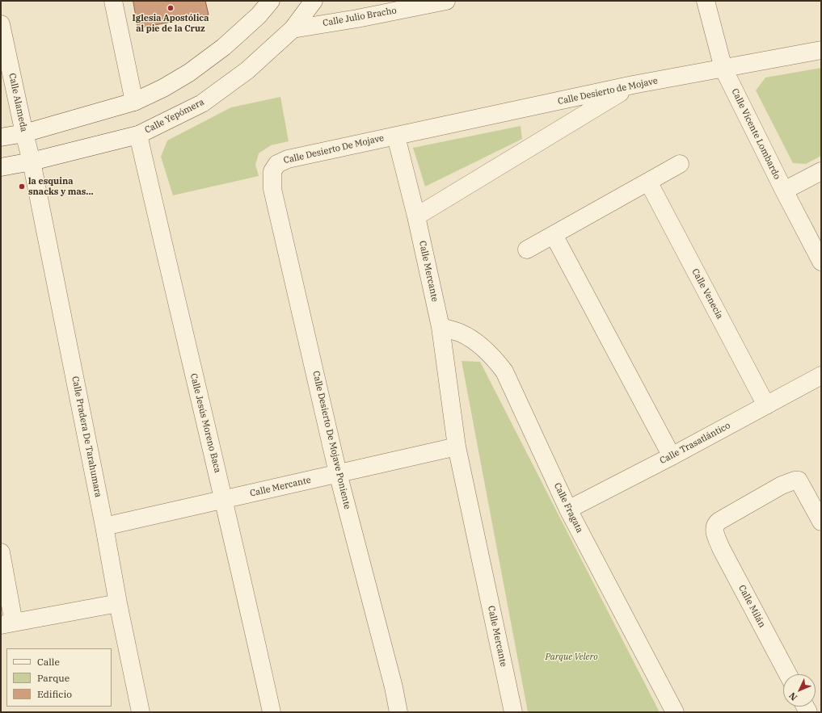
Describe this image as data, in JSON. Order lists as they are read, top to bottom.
{
  "streets": {
    "street": [
      "Calle Julio Bracho",
      "Calle Desierto de Mojave",
      "Calle Alameda",
      "Calle Yepómera",
      "Calle Vicente Lombardo",
      "Calle Desierto De Mojave",
      "Calle Mercante",
      "Calle Venecia",
      "Calle Jesús Moreno Baca",
      "Calle Pradera De Tarahumara",
      "Calle Desierto De Mojave Poniente",
      "Calle Trasatlántico",
      "Calle Fragata",
      "Calle Milán"
    ]
  },
  "crossings": [
    ["Calle Julio Bracho", "Calle Yepómera"],
    ["Calle Desierto de Mojave", "Calle Vicente Lombardo"],
    ["Calle Desierto de Mojave", "Calle Desierto De Mojave"],
    ["Calle Desierto de Mojave", "Calle Mercante"],
    ["Calle Alameda", "Calle Yepómera"],
    ["Calle Alameda", "Calle Pradera De Tarahumara"],
    ["Calle Yepómera", "Calle Jesús Moreno Baca"],
    ["Calle Yepómera", "Calle Pradera De Tarahumara"],
    ["Calle Desierto De Mojave", "Calle Mercante"],
    ["Calle Desierto De Mojave", "Calle Desierto De Mojave Poniente"],
    ["Calle Mercante", "Calle Jesús Moreno Baca"],
    ["Calle Mercante", "Calle Pradera De Tarahumara"],
    ["Calle Mercante", "Calle Desierto De Mojave Poniente"],
    ["Calle Mercante", "Calle Fragata"],
    ["Calle Venecia", "Calle Trasatlántico"],
    ["Calle Trasatlántico", "Calle Fragata"]
  ],
  "parks": ["Parque Velero"],
  "places": ["Iglesia Apostólica al pie de la Cruz", "la esquina snacks y mas..."],
  "legend": ["Calle", "Parque", "Edificio"],
  "north": "bottom left"
}
